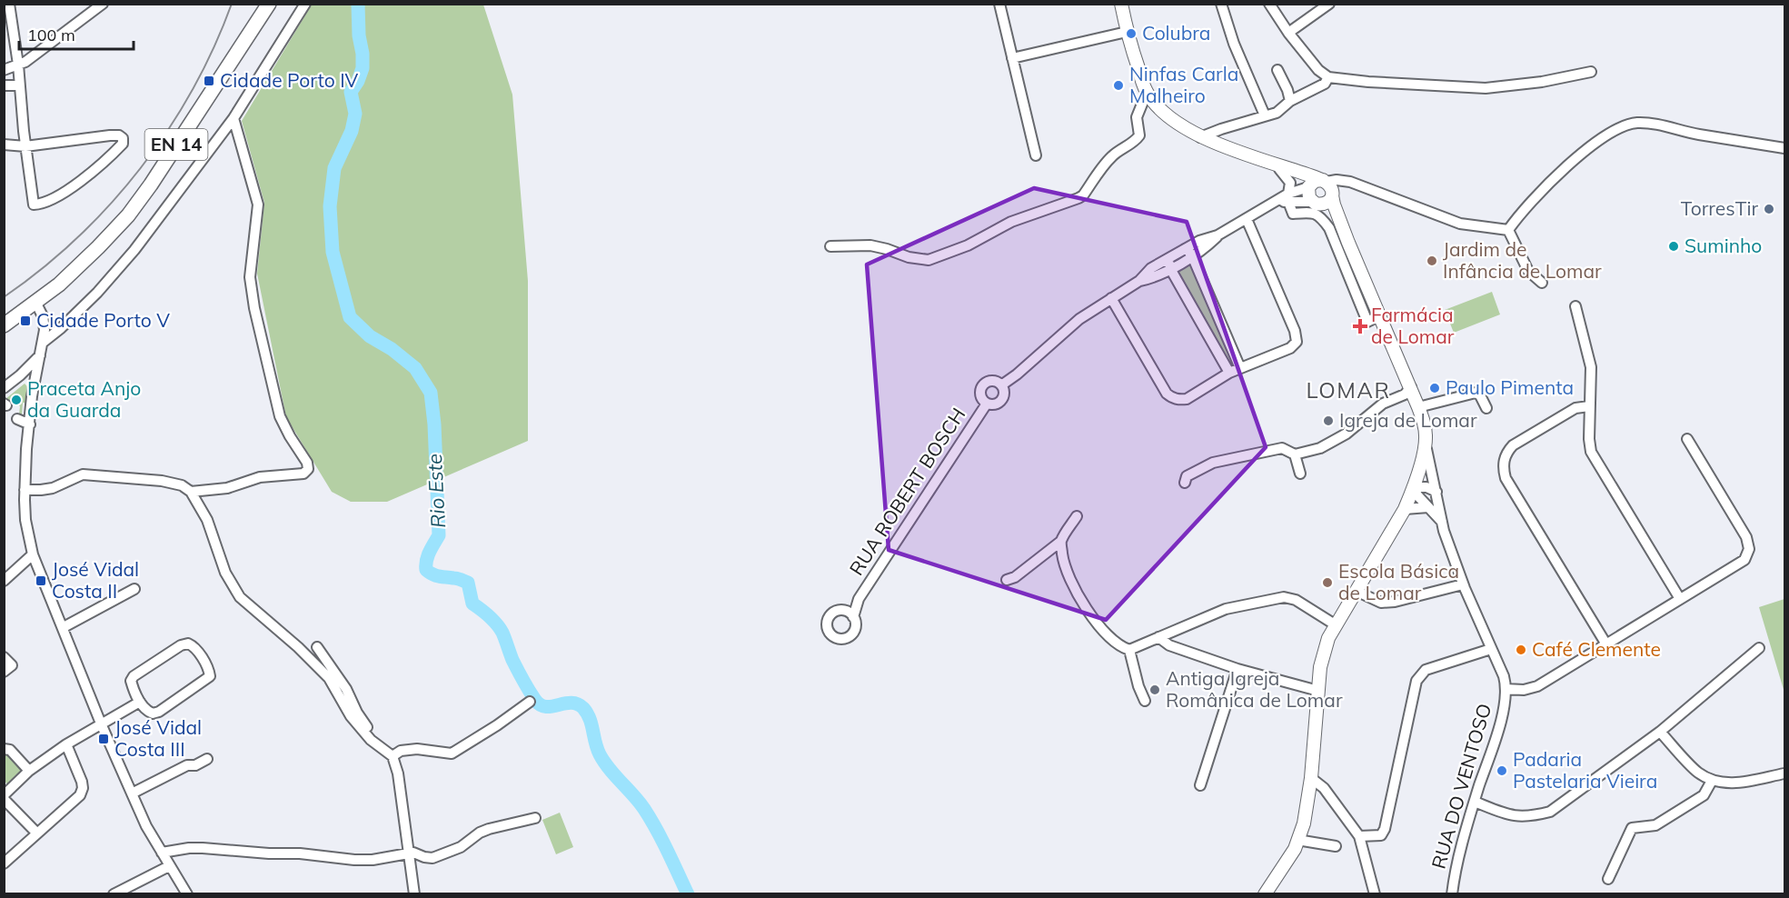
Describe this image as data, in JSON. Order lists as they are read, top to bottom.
{
  "streets": {
    "main road": ["EN 14"],
    "street": ["RUA ROBERT BOSCH", "RUA DO VENTOSO"]
  },
  "districts": ["LOMAR"],
  "water": ["Rio Este"],
  "places": {
    "other": [
      "Colubra",
      "Ninfas Carla Malheiro",
      "TorresTir",
      "Suminho",
      "Jardim de Infância de Lomar",
      "Paulo Pimenta",
      "Praceta Anjo da Guarda",
      "Igreja de Lomar",
      "Escola Básica de Lomar",
      "Café Clemente",
      "Antiga Igreja Românica de Lomar",
      "Padaria Pastelaria Vieira"
    ],
    "transit": [
      "Cidade Porto IV",
      "Cidade Porto V",
      "José Vidal Costa II",
      "José Vidal Costa III"
    ],
    "health": ["Farmácia de Lomar"]
  },
  "scale_bar": "100 m"
}
